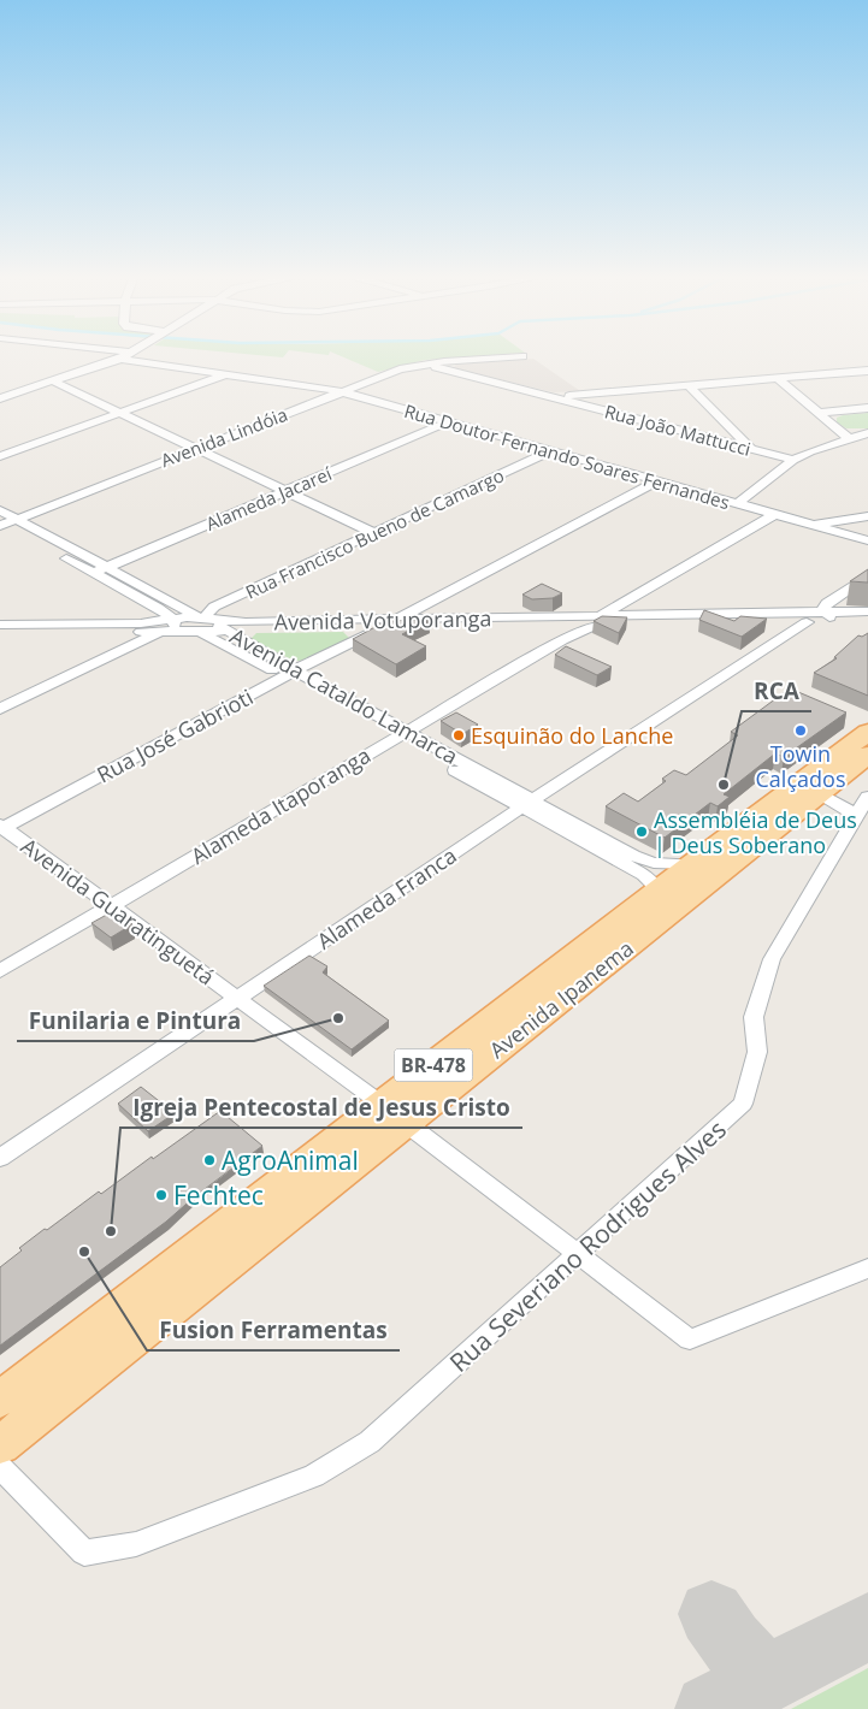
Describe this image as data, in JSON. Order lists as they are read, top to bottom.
{
  "streets": {
    "main road": ["Avenida Ipanema", "BR-478"],
    "street": [
      "Rua João Mattucci",
      "Avenida Lindóia",
      "Rua Doutor Fernando Soares Fernandes",
      "Alameda Jacareí",
      "Rua Francisco Bueno de Camargo",
      "Avenida Votuporanga",
      "Avenida Cataldo Lamarca",
      "Rua José Gabrioti",
      "Alameda Itaporanga",
      "Alameda Franca",
      "Avenida Guaratinguetá",
      "Rua Severiano Rodrigues Alves"
    ]
  },
  "crossings": [
    ["Rua João Mattucci", "Avenida Lindóia"],
    ["Avenida Lindóia", "Rua Doutor Fernando Soares Fernandes"],
    ["Avenida Lindóia", "Avenida Cataldo Lamarca"],
    ["Rua Doutor Fernando Soares Fernandes", "Alameda Jacareí"],
    ["Rua Doutor Fernando Soares Fernandes", "Rua Francisco Bueno de Camargo"],
    ["Rua Doutor Fernando Soares Fernandes", "Alameda Itaporanga"],
    ["Alameda Jacareí", "Avenida Cataldo Lamarca"],
    ["Rua Francisco Bueno de Camargo", "Avenida Votuporanga"],
    ["Rua Francisco Bueno de Camargo", "Avenida Cataldo Lamarca"],
    ["Avenida Votuporanga", "Avenida Cataldo Lamarca"],
    ["Avenida Votuporanga", "Rua José Gabrioti"],
    ["Avenida Votuporanga", "Alameda Itaporanga"],
    ["Avenida Votuporanga", "Alameda Franca"],
    ["Avenida Cataldo Lamarca", "Rua José Gabrioti"],
    ["Avenida Cataldo Lamarca", "Alameda Itaporanga"],
    ["Avenida Cataldo Lamarca", "Alameda Franca"],
    ["Avenida Cataldo Lamarca", "Avenida Ipanema"],
    ["Rua José Gabrioti", "Avenida Guaratinguetá"],
    ["Alameda Itaporanga", "Avenida Guaratinguetá"],
    ["Alameda Franca", "Avenida Guaratinguetá"],
    ["Avenida Guaratinguetá", "Avenida Ipanema"],
    ["Avenida Guaratinguetá", "Rua Severiano Rodrigues Alves"]
  ],
  "places": [
    "Towin Calçados",
    "Esquinão do Lanche",
    "RCA",
    "Assembléia de Deus | Deus Soberano",
    "Funilaria e Pintura",
    "AgroAnimal",
    "Fechtec",
    "Igreja Pentecostal de Jesus Cristo",
    "Fusion Ferramentas"
  ]
}
